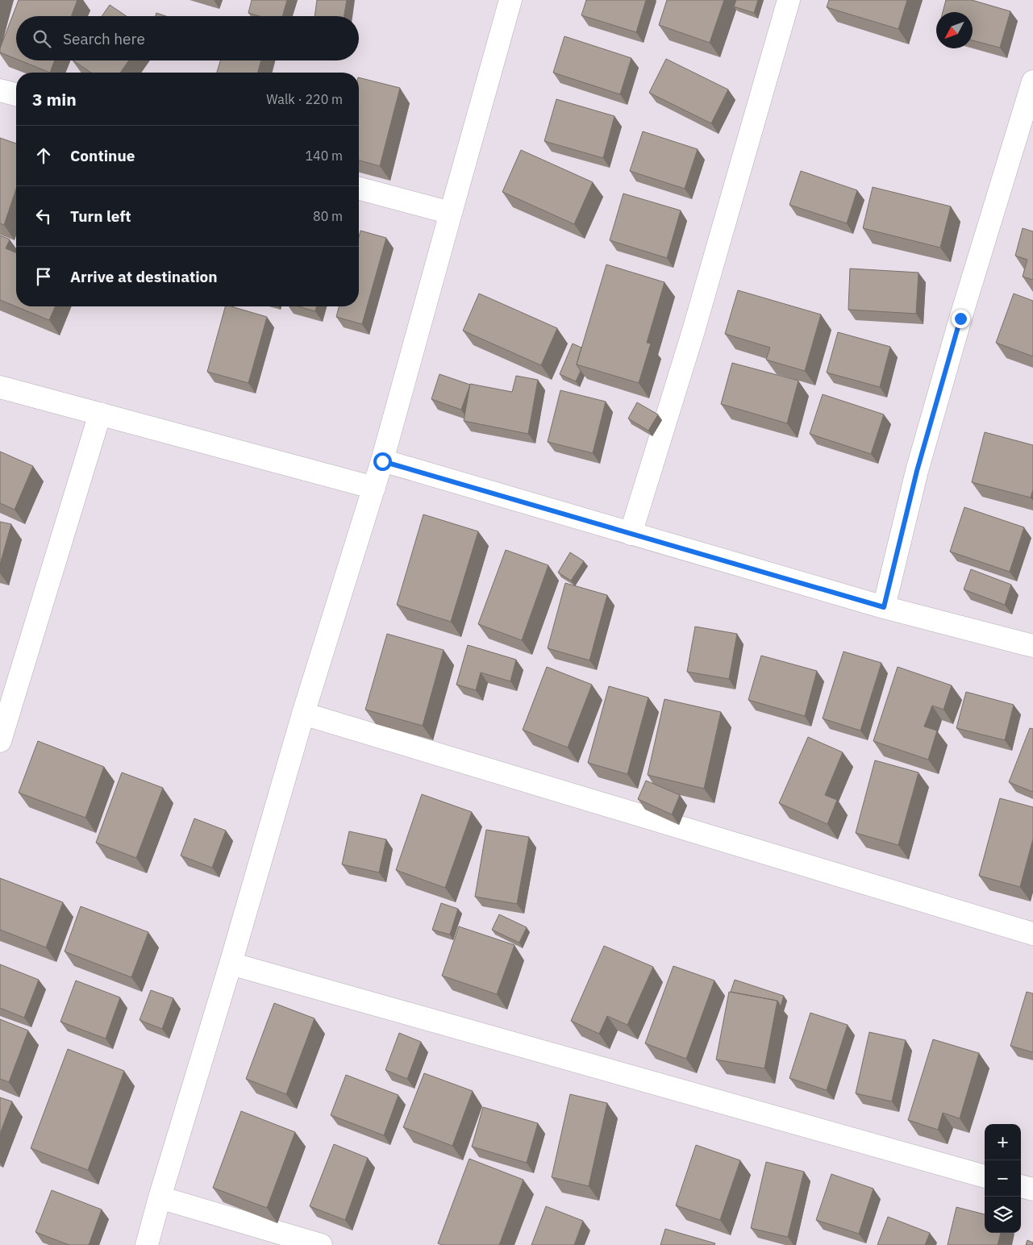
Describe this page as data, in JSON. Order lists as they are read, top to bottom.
{
  "north": "bottom left",
  "page": {
    "search": "Search here",
    "heading": ["3 min", "Walk · 220 m"],
    "list": [
      ["Continue", "140 m"],
      ["Turn left", "80 m"],
      "Arrive at destination"
    ],
    "map_buttons": ["+", "−"]
  }
}
